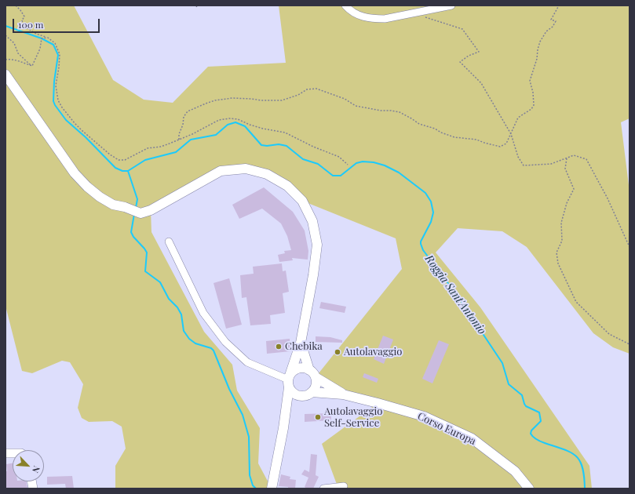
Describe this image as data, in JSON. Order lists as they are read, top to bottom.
{
  "streets": {
    "main road": ["Corso Europa"]
  },
  "water": ["Roggia Sant'Antonio"],
  "places": ["Chebika", "Autolavaggio", "Autolavaggio Self-Service"],
  "scale_bar": "100 m",
  "north": "bottom right"
}
